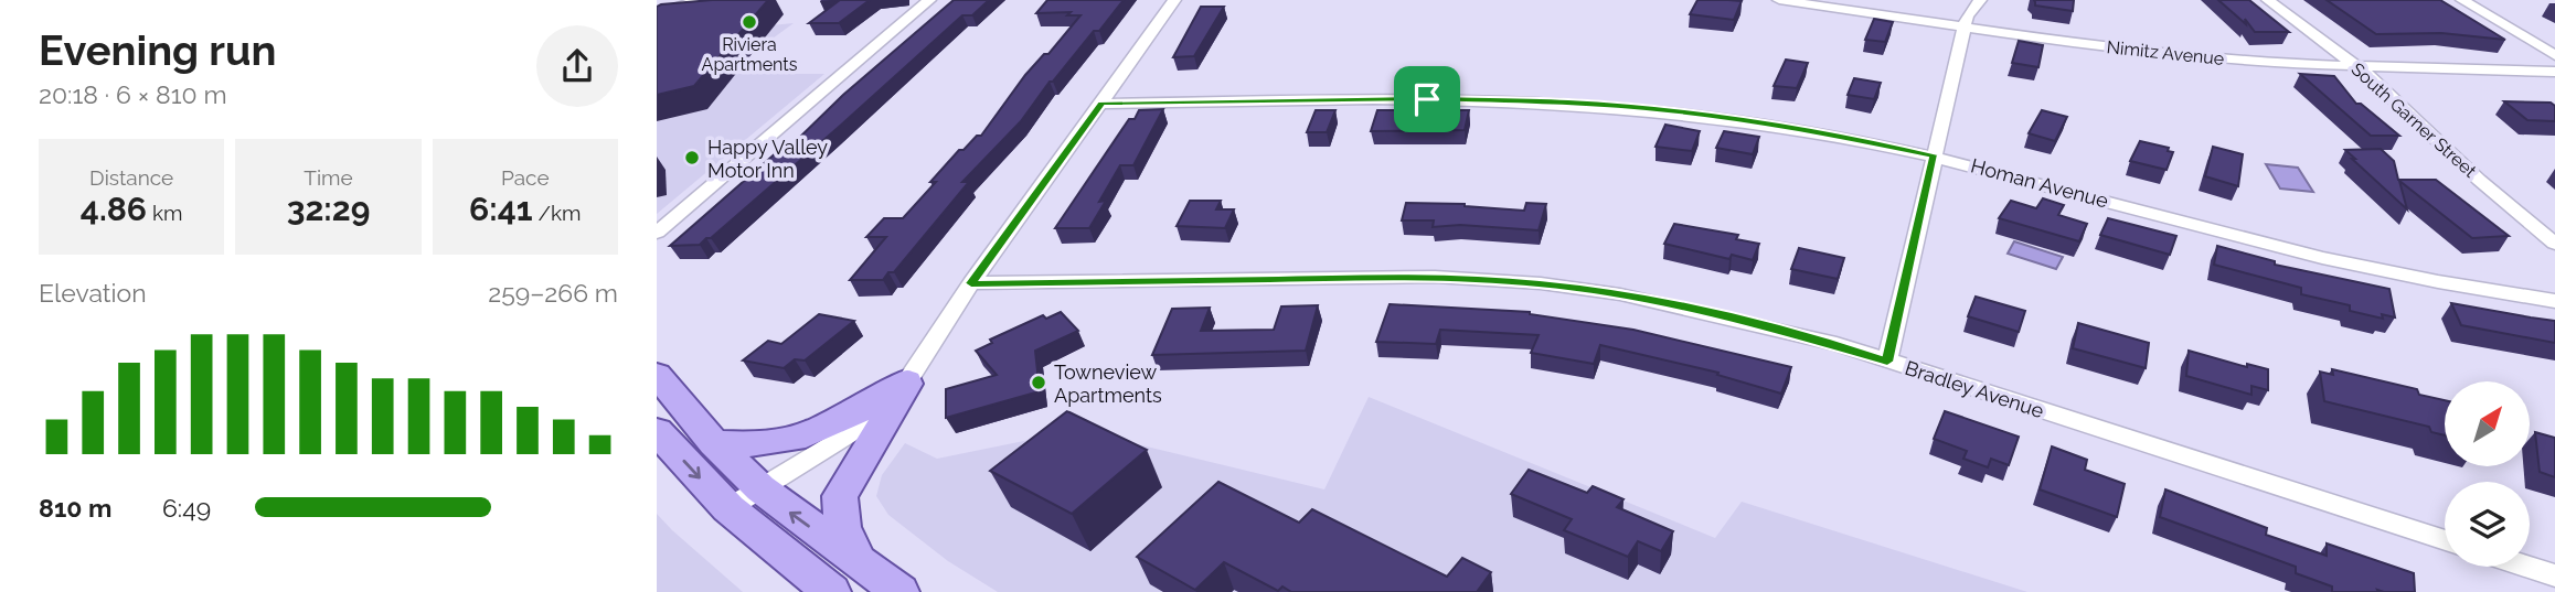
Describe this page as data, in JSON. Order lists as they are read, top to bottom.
{
  "streets": {
    "street": [
      "Nimitz Avenue",
      "South Garner Street",
      "Homan Avenue",
      "Bradley Avenue"
    ]
  },
  "crossings": [
    ["Nimitz Avenue", "South Garner Street"]
  ],
  "places": ["Riviera Apartments", "Happy Valley Motor Inn", "Towneview Apartments"],
  "north": "top right",
  "page": {
    "heading": ["Evening run", "20:18 · 6 × 810 m"],
    "stats": [
      ["Distance", "4.86 km"],
      ["Time", "32:29"],
      ["Pace", "6:41 /km"]
    ],
    "chart": ["Elevation", "259–266 m"],
    "list": [
      {
        "name": "810 m",
        "note": "6:49"
      }
    ]
  }
}
